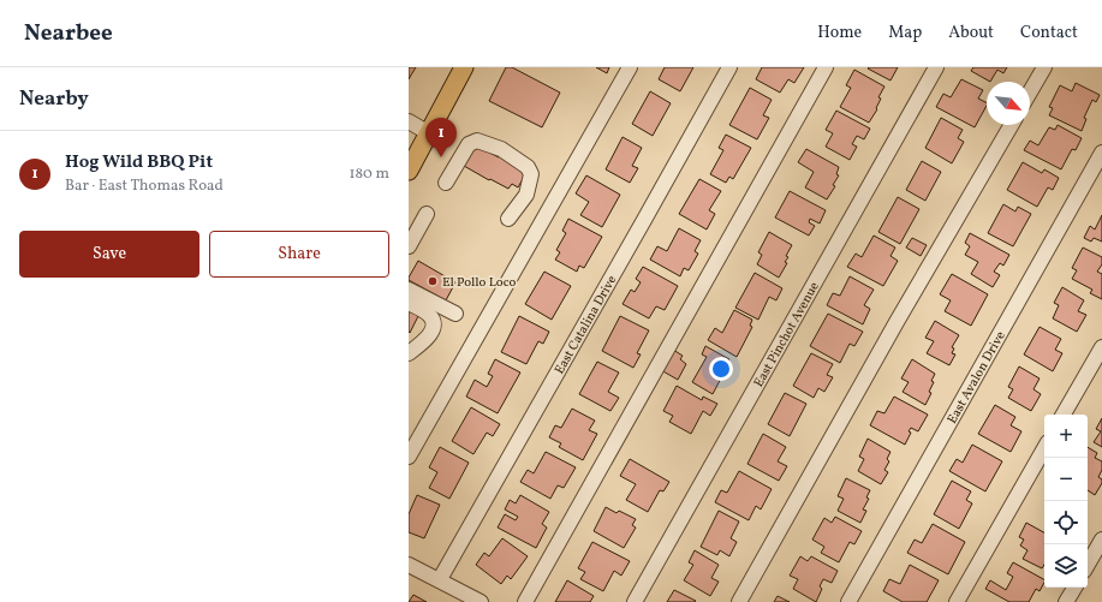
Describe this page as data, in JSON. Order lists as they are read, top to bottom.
{
  "streets": {
    "street": ["East Catalina Drive", "East Pinchot Avenue", "East Avalon Drive"]
  },
  "places": ["El Pollo Loco"],
  "north": "bottom right",
  "page": {
    "header": "Nearbee",
    "nav": [
      "Home",
      "Map",
      "About",
      "Contact"
    ],
    "heading": "Nearby",
    "pins": "1",
    "list": [
      {
        "mark": "1",
        "name": "Hog Wild BBQ Pit",
        "note": "Bar · East Thomas Road",
        "value": "180 m"
      }
    ],
    "buttons": ["Save", "Share"],
    "map_buttons": ["+", "−"]
  }
}
